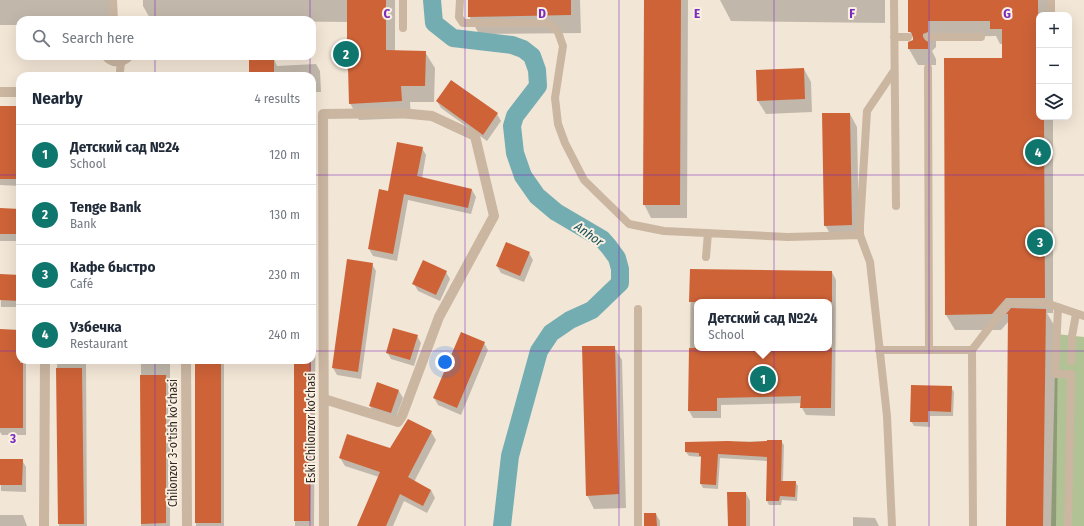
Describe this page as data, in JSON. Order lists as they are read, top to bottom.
{
  "streets": {
    "street": ["Eski Chilonzor ko'chasi", "Chilonzor 3-o'tish ko'chasi"]
  },
  "water": ["Anhor"],
  "page": {
    "map_buttons": ["+", "−"],
    "search": "Search here",
    "pins": [
      "2",
      "4",
      "3",
      "1"
    ],
    "heading": ["Nearby", "4 results"],
    "list": [
      {
        "mark": "1",
        "name": "Детский сад №24",
        "note": "School",
        "value": "120 m"
      },
      {
        "mark": "2",
        "name": "Tenge Bank",
        "note": "Bank",
        "value": "130 m"
      },
      {
        "mark": "3",
        "name": "Кафе быстро",
        "note": "Café",
        "value": "230 m"
      },
      {
        "mark": "4",
        "name": "Узбечка",
        "note": "Restaurant",
        "value": "240 m"
      }
    ],
    "popup": ["Детский сад №24", "School"]
  },
  "grid": {
    "columns": [
      "C",
      "D",
      "E",
      "F",
      "G"
    ],
    "rows": ["3"]
  }
}
